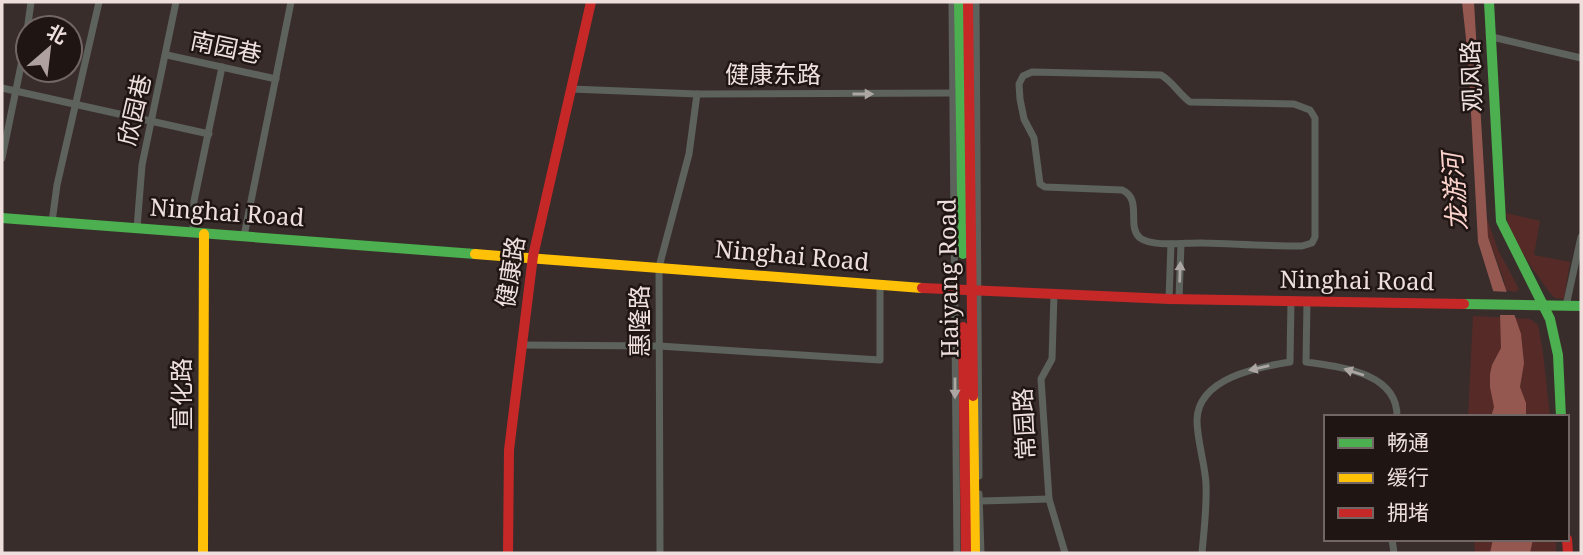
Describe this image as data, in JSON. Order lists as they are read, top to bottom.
{
  "streets": {
    "street": [
      "南园巷",
      "健康东路",
      "观风路",
      "欣园巷",
      "Ninghai Road",
      "健康路",
      "Haiyang Road",
      "惠隆路",
      "宣化路",
      "常园路"
    ]
  },
  "crossings": [
    ["南园巷", "欣园巷"],
    ["健康东路", "健康路"],
    ["健康东路", "Haiyang Road"],
    ["健康东路", "惠隆路"],
    ["观风路", "Ninghai Road"],
    ["欣园巷", "Ninghai Road"],
    ["Ninghai Road", "健康路"],
    ["Ninghai Road", "Haiyang Road"],
    ["Ninghai Road", "惠隆路"],
    ["Ninghai Road", "宣化路"],
    ["Ninghai Road", "常园路"]
  ],
  "one_way": ["健康东路"],
  "water": ["龙游河"],
  "legend": ["畅通", "缓行", "拥堵"],
  "north": "top right"
}
